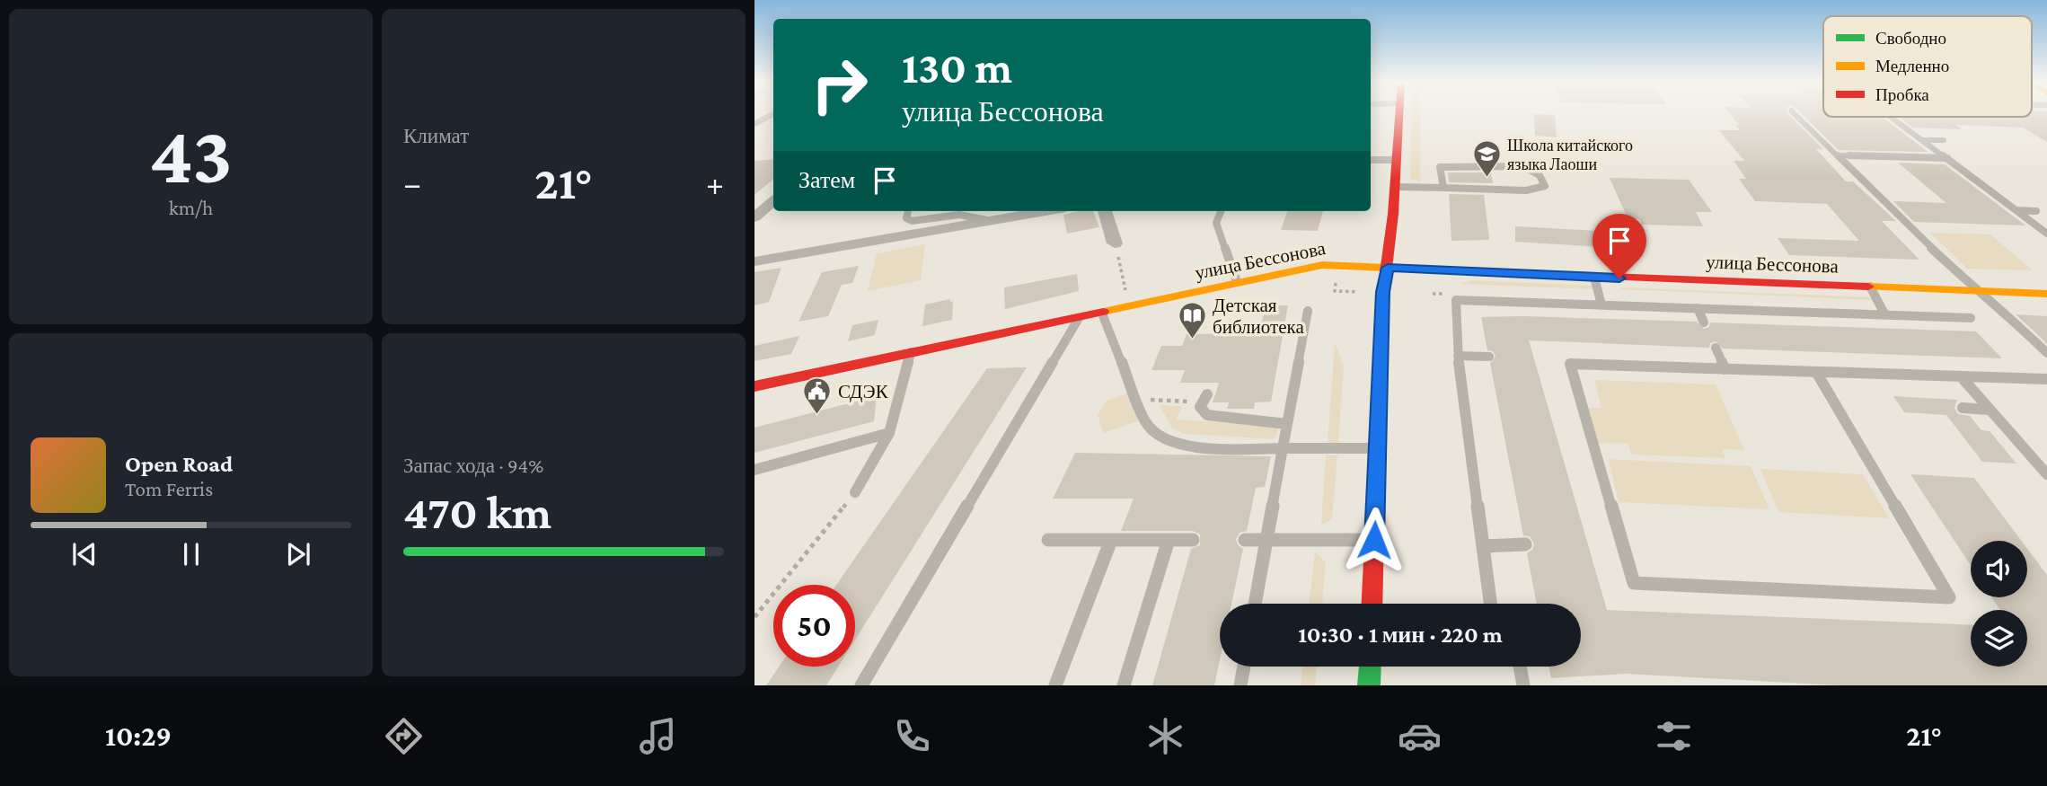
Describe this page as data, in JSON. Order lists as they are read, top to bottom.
{
  "streets": {
    "street": ["улица Бессонова"]
  },
  "places": {
    "school or university": ["Школа китайского языка Лаоши"],
    "library": ["Детская библиотека"],
    "public building": ["СДЭК"]
  },
  "legend": ["Свободно", "Медленно", "Пробка"],
  "page": {
    "tile": [
      ["43", "km/h"],
      "Климат",
      ["Запас хода · 94%", "470 km"]
    ],
    "turn": ["130 m", "улица Бессонова"],
    "then": "Затем",
    "heat": ["−", "21°", "+"],
    "song": ["Open Road", "Tom Ferris"],
    "limit": "50",
    "trip": "10:30 · 1 мин · 220 m",
    "tabs": ["10:29", "21°"]
  }
}
